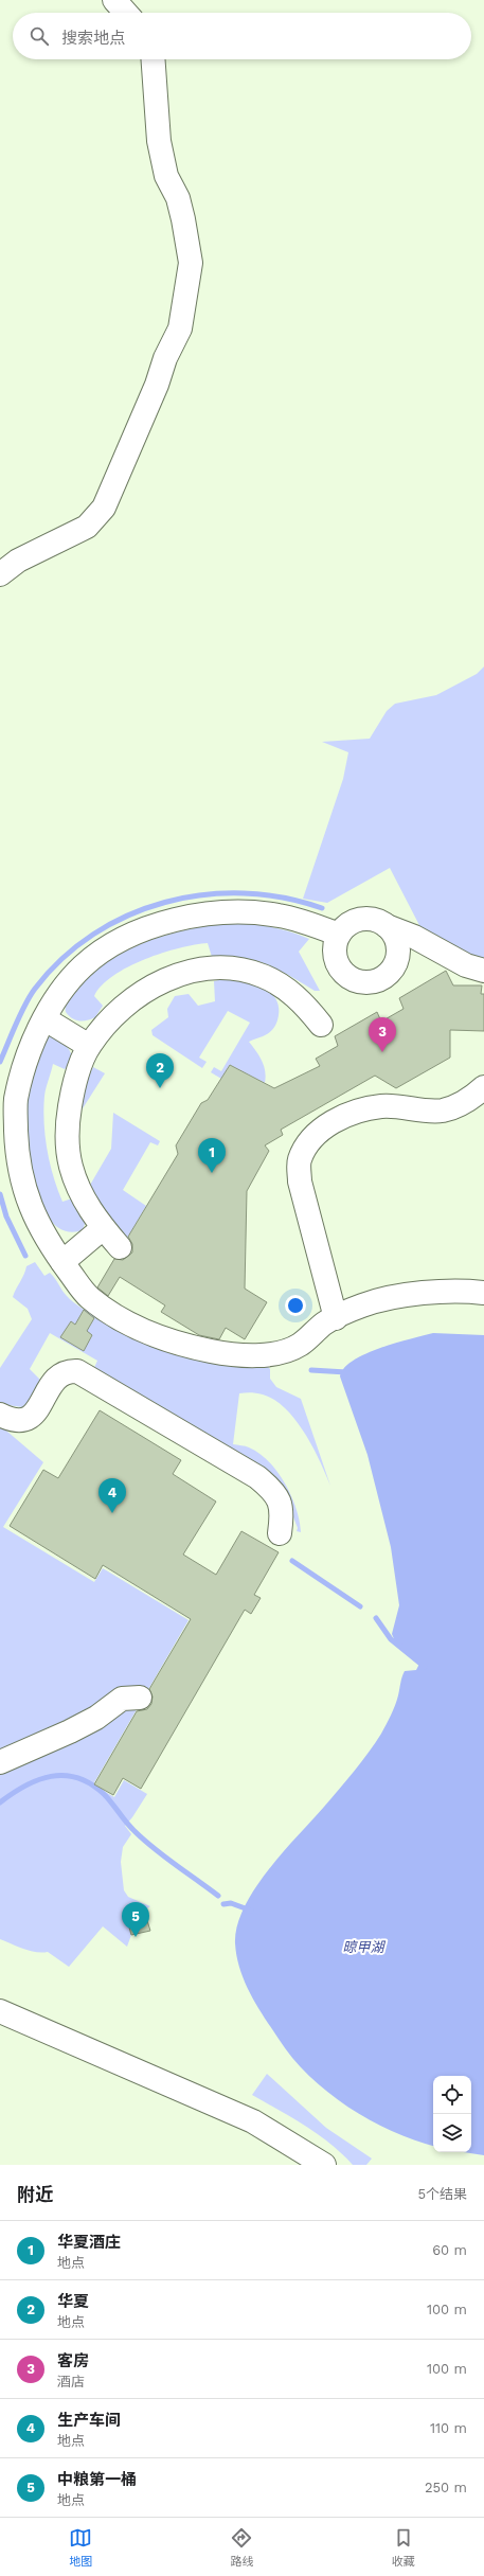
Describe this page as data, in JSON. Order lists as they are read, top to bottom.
{
  "water": ["晾甲湖"],
  "page": {
    "search": "搜索地点",
    "pins": [
      "3",
      "2",
      "1",
      "4",
      "5"
    ],
    "heading": ["附近", "5个结果"],
    "list": [
      {
        "mark": "1",
        "name": "华夏酒庄",
        "note": "地点",
        "value": "60 m"
      },
      {
        "mark": "2",
        "name": "华夏",
        "note": "地点",
        "value": "100 m"
      },
      {
        "mark": "3",
        "name": "客房",
        "note": "酒店",
        "value": "100 m"
      },
      {
        "mark": "4",
        "name": "生产车间",
        "note": "地点",
        "value": "110 m"
      },
      {
        "mark": "5",
        "name": "中粮第一桶",
        "note": "地点",
        "value": "250 m"
      }
    ],
    "nav": ["地图", "路线", "收藏"]
  }
}
